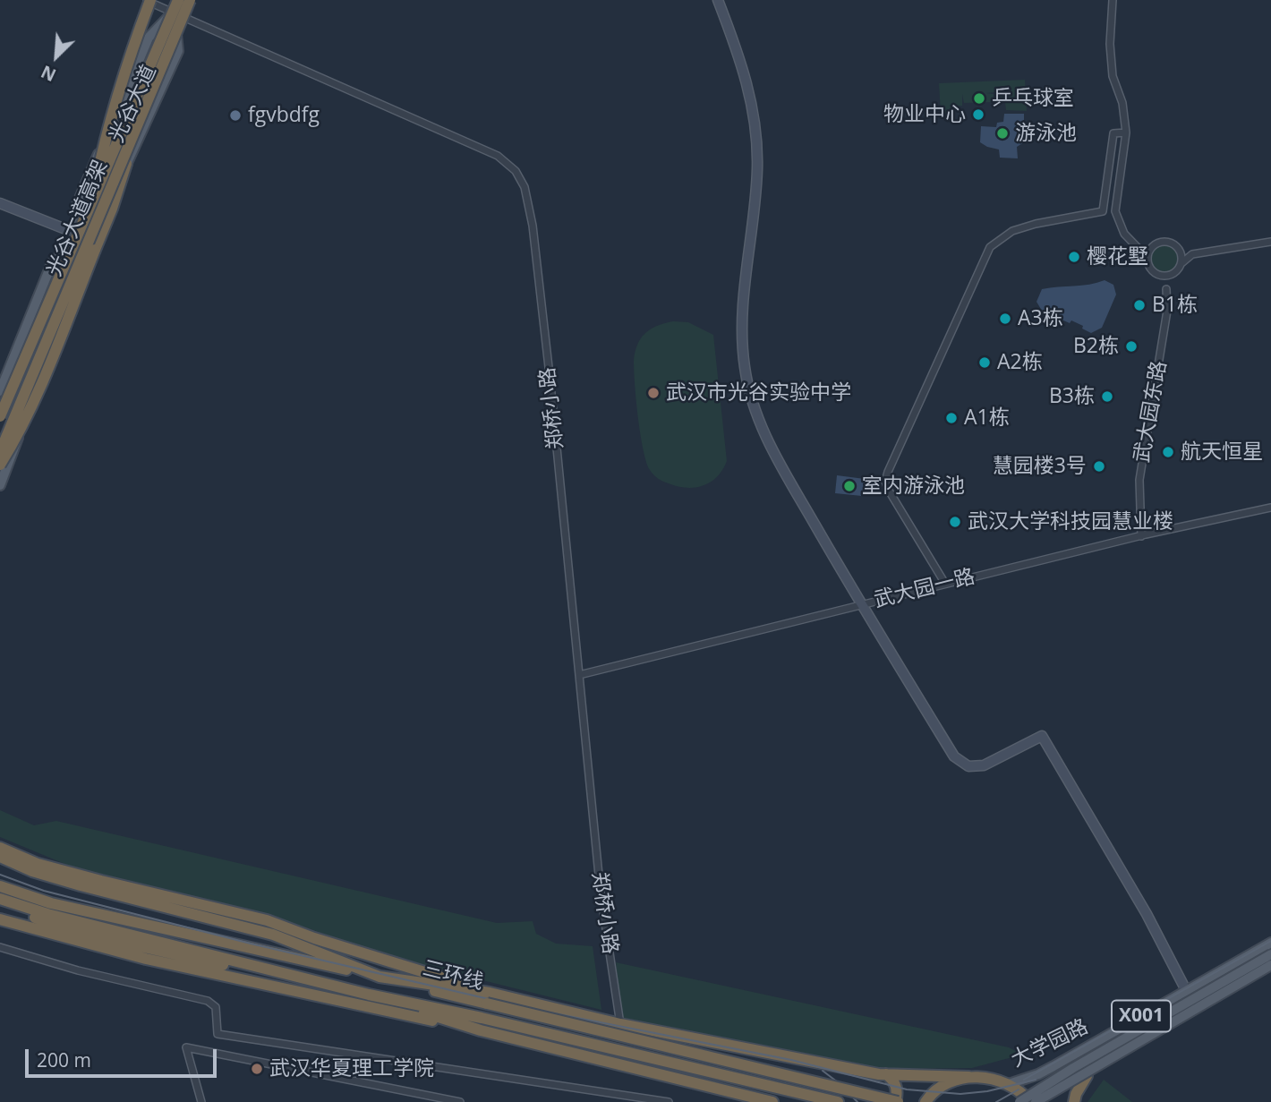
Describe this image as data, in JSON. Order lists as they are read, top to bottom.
{
  "streets": {
    "highway": ["光谷大道高架", "三环线"],
    "main road": ["光谷大道", "X001", "大学园路"],
    "street": ["郑桥小路", "武大园东路", "武大园一路"]
  },
  "crossings": [
    ["光谷大道", "郑桥小路"],
    ["郑桥小路", "武大园一路"],
    ["武大园东路", "武大园一路"]
  ],
  "places": [
    "乒乓球室",
    "物业中心",
    "fgvbdfg",
    "游泳池",
    "樱花墅",
    "B1栋",
    "A3栋",
    "B2栋",
    "A2栋",
    "武汉市光谷实验中学",
    "B3栋",
    "A1栋",
    "航天恒星",
    "慧园楼3号",
    "室内游泳池",
    "武汉大学科技园慧业楼",
    "武汉华夏理工学院"
  ],
  "scale_bar": "200 m",
  "north": "bottom left"
}
